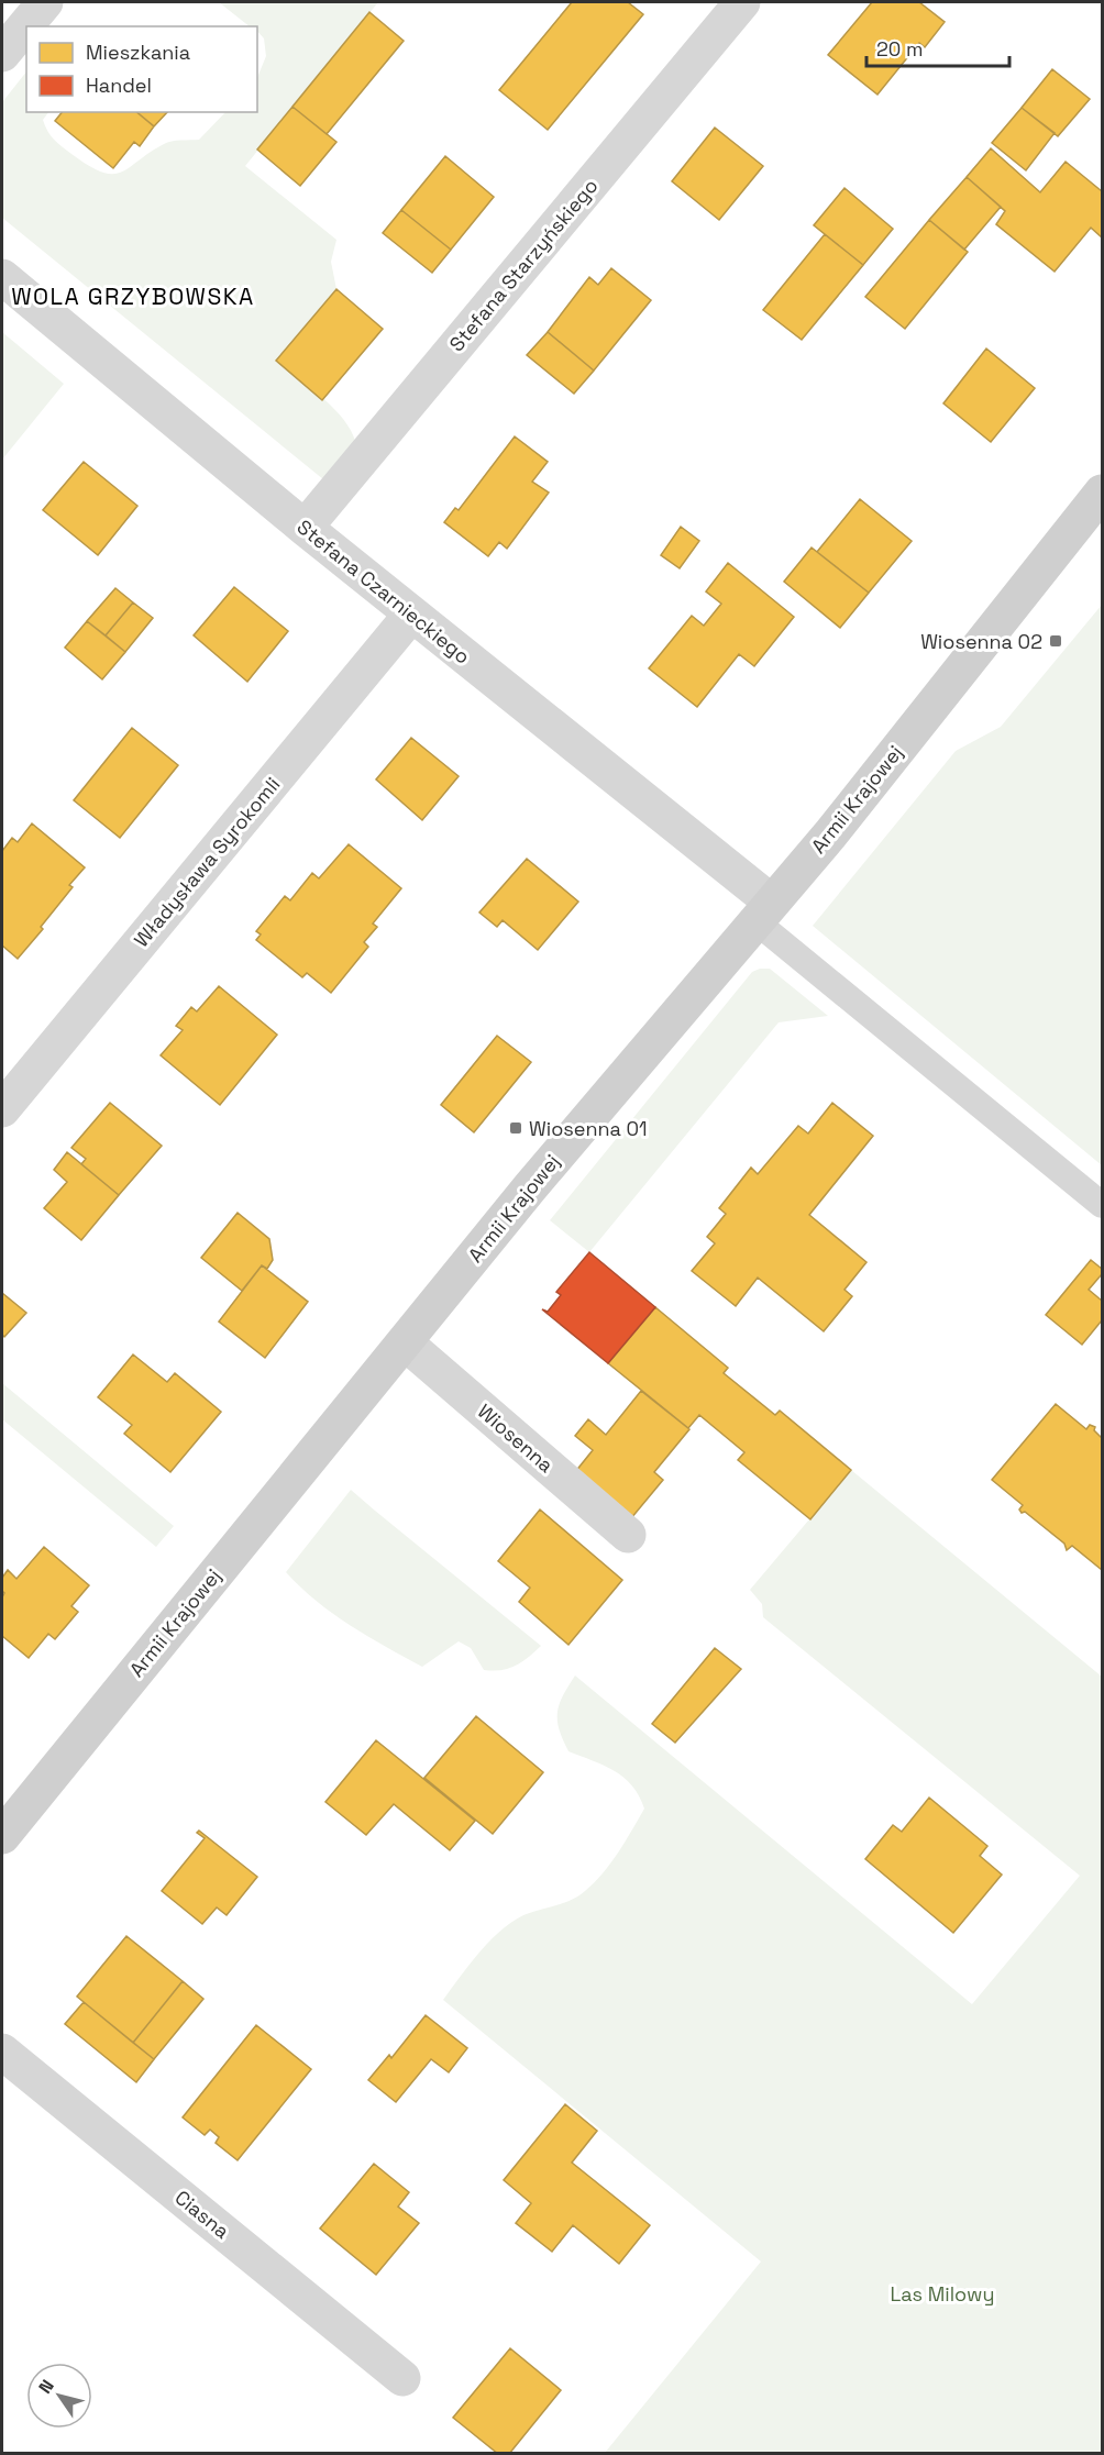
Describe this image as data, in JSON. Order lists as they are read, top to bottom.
{
  "streets": {
    "street": [
      "Stefana Starzyńskiego",
      "Stefana Czarnieckiego",
      "Armii Krajowej",
      "Władysława Syrokomli",
      "Wiosenna",
      "Ciasna"
    ]
  },
  "crossings": [
    ["Stefana Starzyńskiego", "Stefana Czarnieckiego"],
    ["Stefana Czarnieckiego", "Armii Krajowej"],
    ["Stefana Czarnieckiego", "Władysława Syrokomli"],
    ["Armii Krajowej", "Wiosenna"]
  ],
  "districts": ["WOLA GRZYBOWSKA"],
  "parks": ["Las Milowy"],
  "places": {
    "transit": ["Wiosenna 02", "Wiosenna 01"]
  },
  "legend": ["Mieszkania", "Handel"],
  "scale_bar": "20 m",
  "north": "top left"
}
